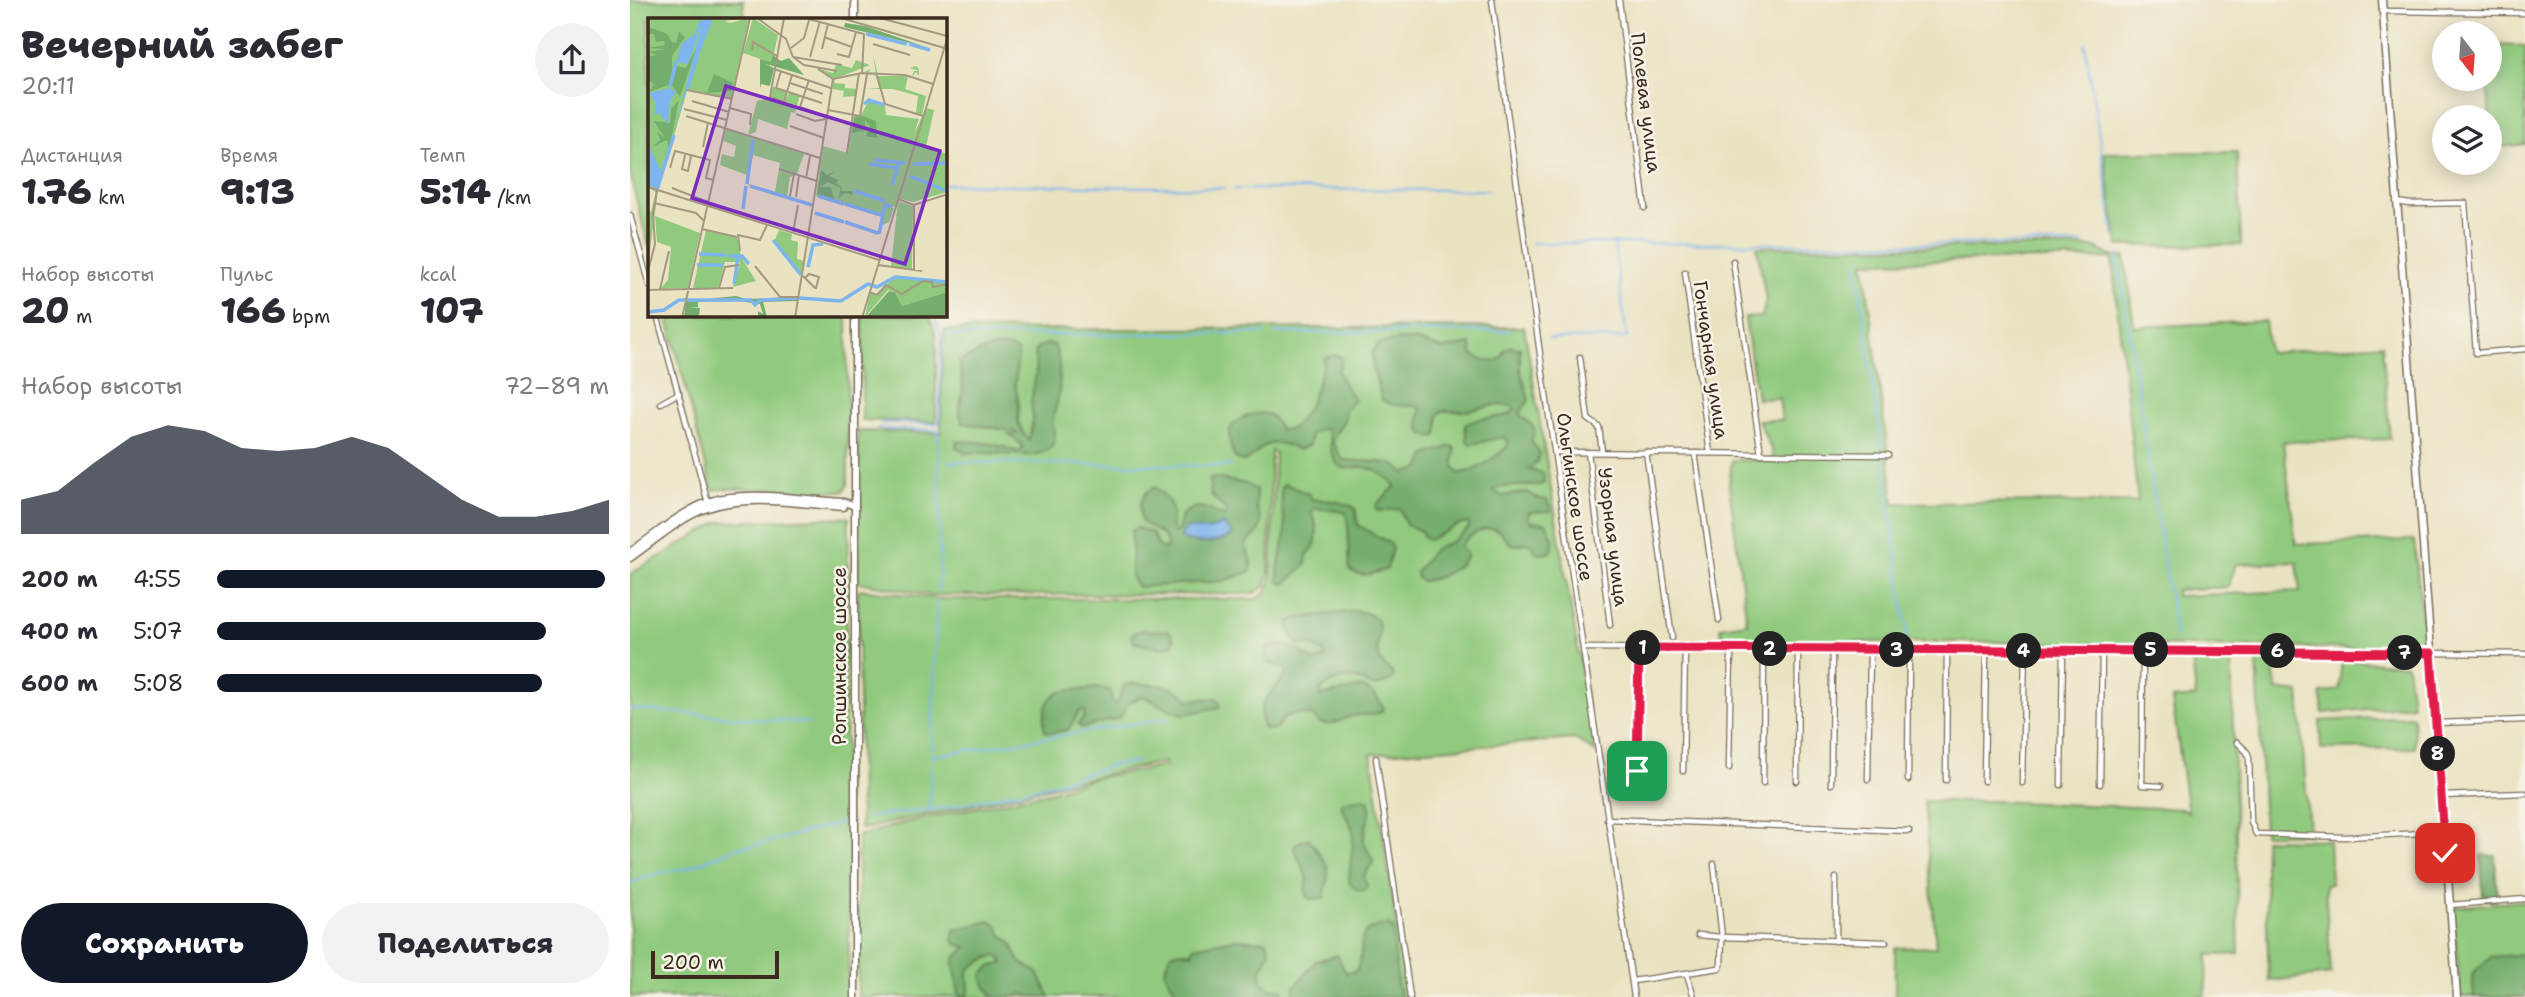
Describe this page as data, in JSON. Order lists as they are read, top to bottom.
{
  "streets": {
    "street": [
      "Полевая улица",
      "Гончарная улица",
      "Ольгинское шоссе",
      "Узорная улица",
      "Ропшинское шоссе"
    ]
  },
  "scale_bar": "200 m",
  "north": "bottom",
  "page": {
    "heading": ["Вечерний забег", "20:11"],
    "stats": [
      ["Дистанция", "1.76 km"],
      ["Время", "9:13"],
      ["Темп", "5:14 /km"],
      ["Набор высоты", "20 m"],
      ["Пульс", "166 bpm"],
      ["kcal", "107"]
    ],
    "chart": ["Набор высоты", "72–89 m"],
    "list": [
      {
        "name": "200 m",
        "note": "4:55"
      },
      {
        "name": "400 m",
        "note": "5:07"
      },
      {
        "name": "600 m",
        "note": "5:08"
      }
    ],
    "pins": [
      "1",
      "2",
      "3",
      "5",
      "4",
      "6",
      "7",
      "8"
    ],
    "buttons": ["Сохранить", "Поделиться"],
    "scale": "200 m"
  }
}
